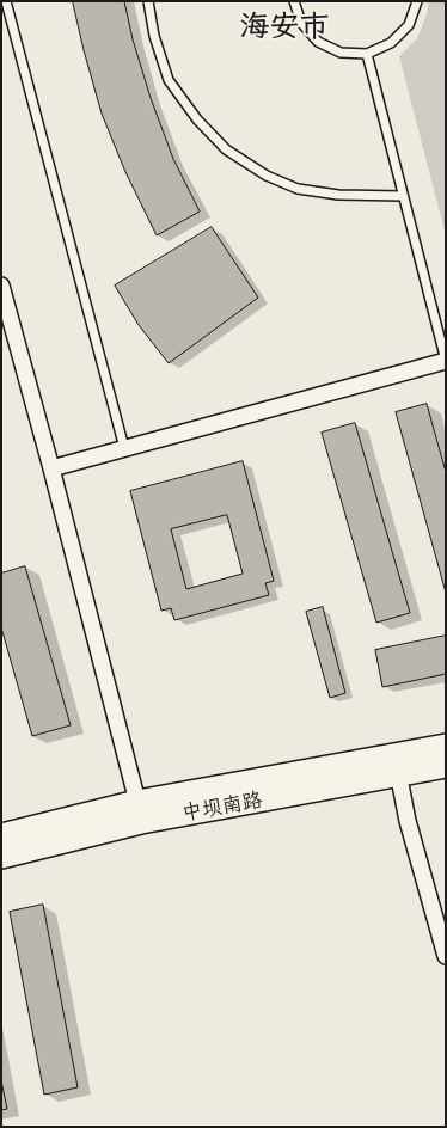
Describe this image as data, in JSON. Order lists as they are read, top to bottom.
{
  "streets": {
    "main road": ["中坝南路"]
  },
  "districts": ["海安市"]
}
